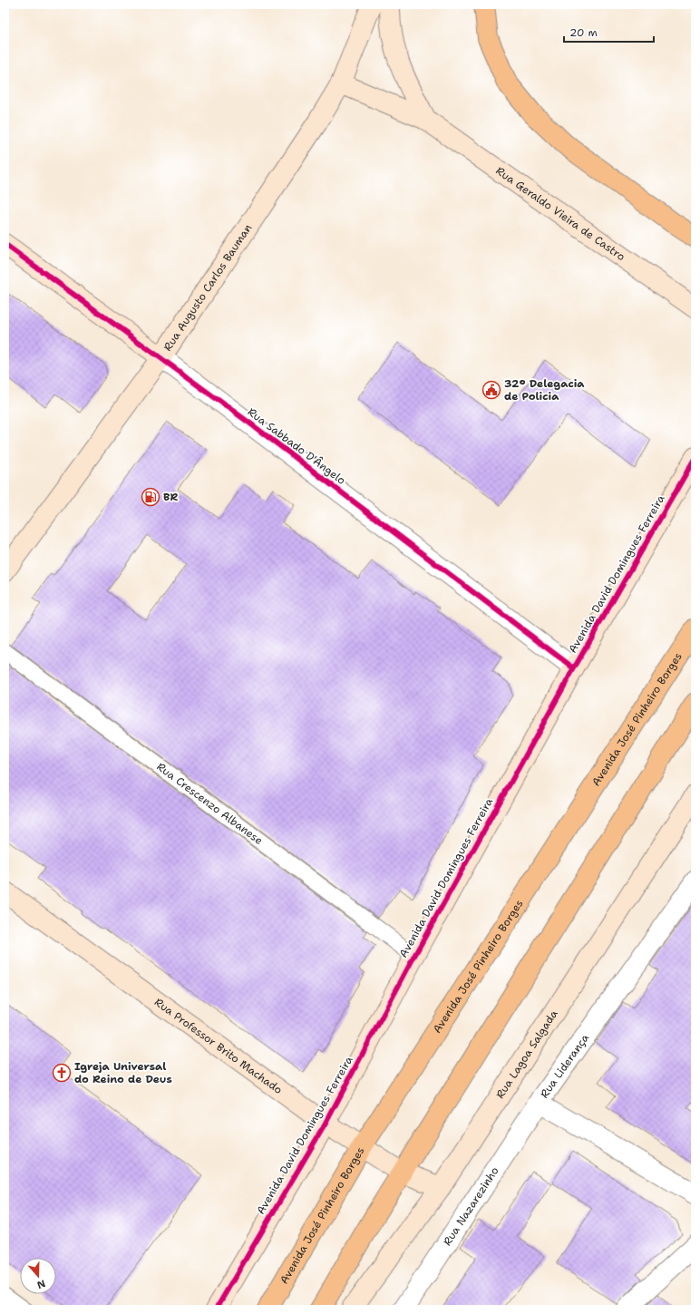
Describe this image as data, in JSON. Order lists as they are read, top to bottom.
{
  "streets": {
    "main road": ["Avenida José Pinheiro Borges"],
    "street": [
      "Rua Geraldo Vieira de Castro",
      "Rua Augusto Carlos Bauman",
      "Rua Sabbado D'Ângelo",
      "Avenida David Domingues Ferreira",
      "Rua Professor Brito Machado",
      "Rua Lagoa Salgada",
      "Rua Liderança",
      "Rua Nazarezinho"
    ],
    "lane": ["Rua Crescenzo Albanese"]
  },
  "crossings": [
    ["Rua Geraldo Vieira de Castro", "Rua Augusto Carlos Bauman"],
    ["Rua Augusto Carlos Bauman", "Rua Sabbado D'Ângelo"],
    ["Rua Sabbado D'Ângelo", "Avenida David Domingues Ferreira"],
    ["Avenida David Domingues Ferreira", "Rua Crescenzo Albanese"],
    ["Avenida David Domingues Ferreira", "Rua Professor Brito Machado"],
    ["Avenida José Pinheiro Borges", "Rua Professor Brito Machado"],
    ["Rua Professor Brito Machado", "Rua Lagoa Salgada"],
    ["Rua Liderança", "Rua Nazarezinho"]
  ],
  "places": {
    "public building": ["32° Delegacia de Policia"],
    "fuel station": ["BR"],
    "church": ["Igreja Universal do Reino de Deus"]
  },
  "scale_bar": "20 m",
  "north": "bottom"
}
